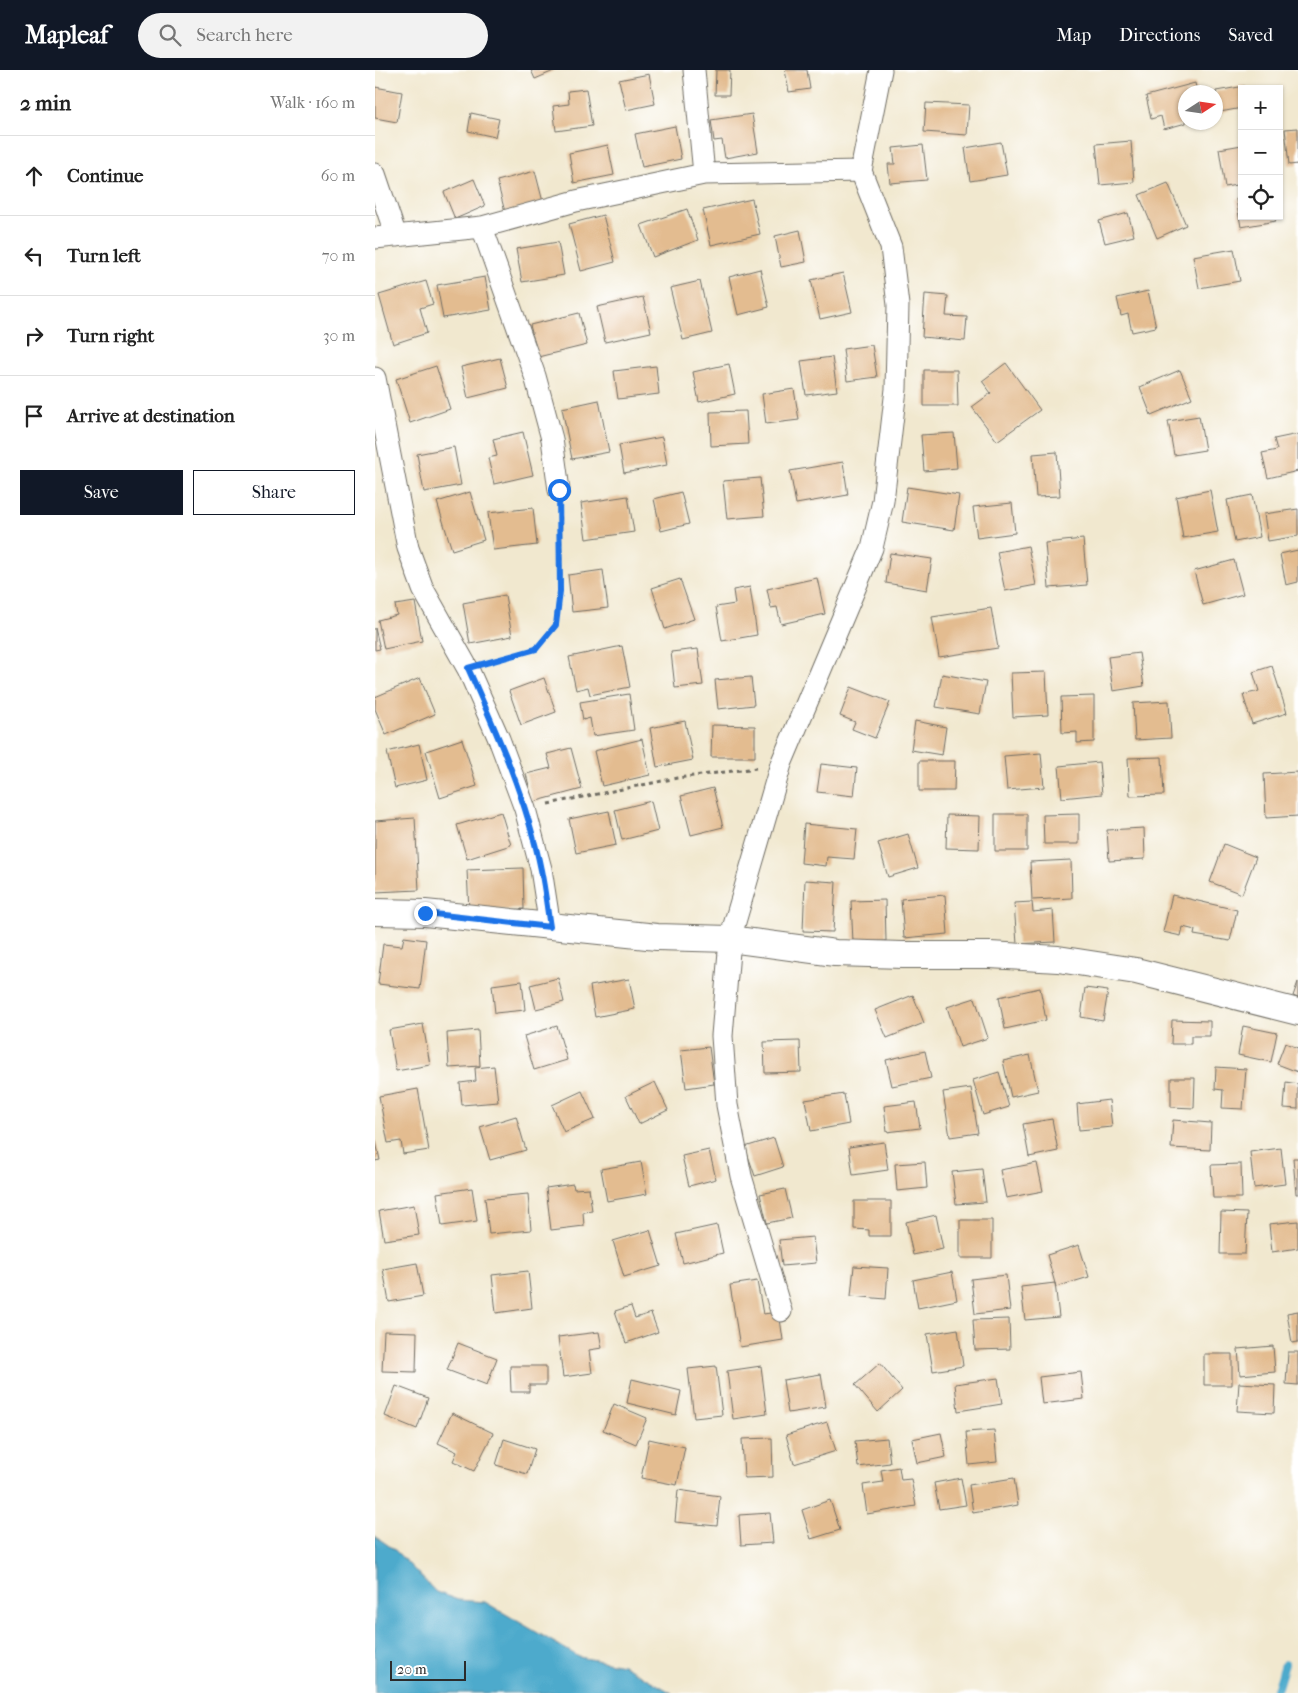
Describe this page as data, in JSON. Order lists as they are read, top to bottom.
{
  "scale_bar": "20 m",
  "north": "right",
  "page": {
    "header": "Mapleaf",
    "search": "Search here",
    "nav": ["Map", "Directions", "Saved"],
    "heading": ["2 min", "Walk · 160 m"],
    "map_buttons": ["+", "−"],
    "list": [
      ["Continue", "60 m"],
      ["Turn left", "70 m"],
      ["Turn right", "30 m"],
      "Arrive at destination"
    ],
    "buttons": ["Save", "Share"],
    "scale": "20 m"
  }
}
